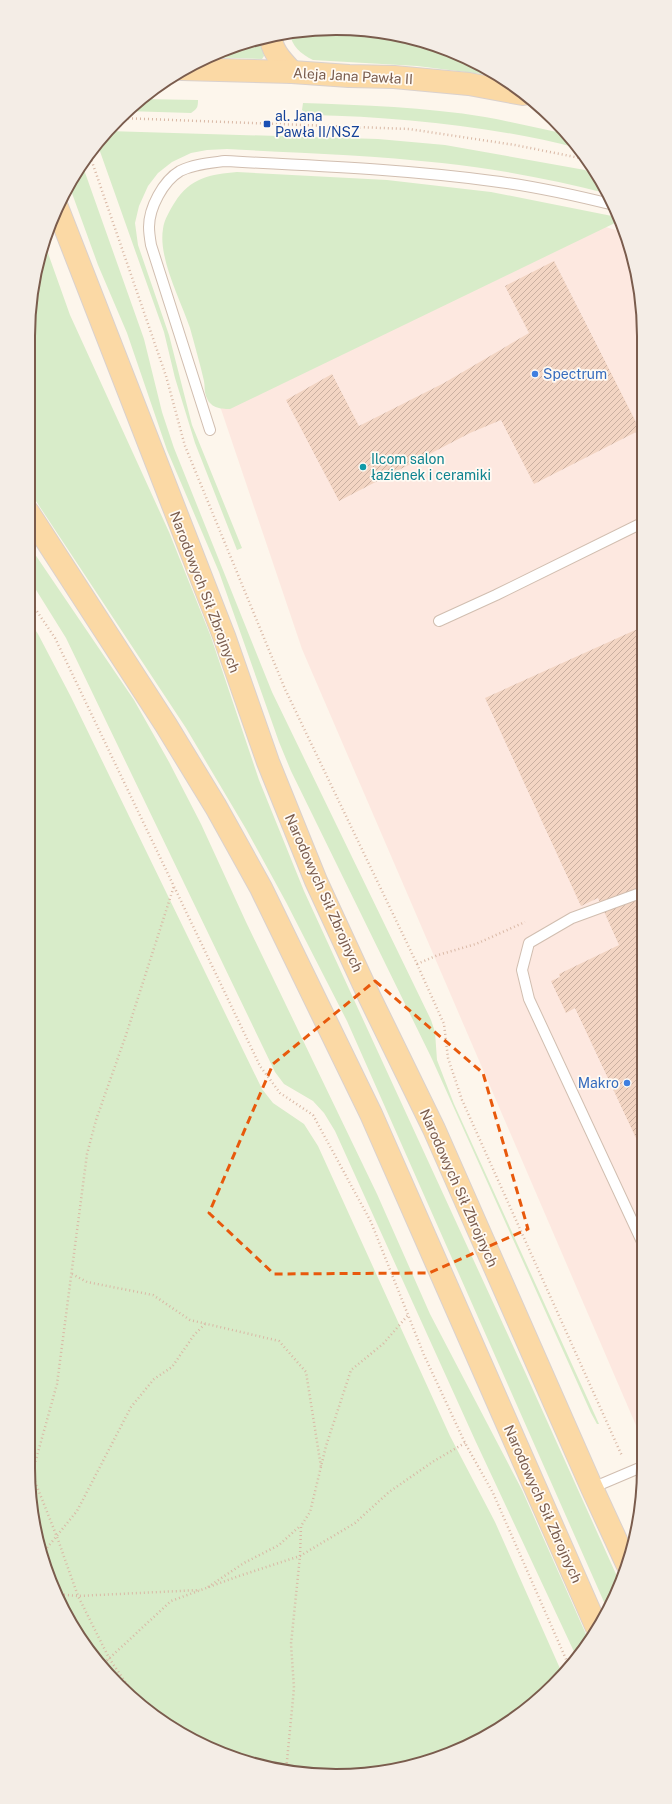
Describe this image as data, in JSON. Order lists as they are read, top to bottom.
{
  "streets": {
    "main road": ["Aleja Jana Pawła II", "Narodowych Sił Zbrojnych"]
  },
  "places": {
    "transit": ["al. Jana Pawła II/NSZ"],
    "other": ["Spectrum", "Ilcom salon łazienek i ceramiki", "Makro"]
  }
}
